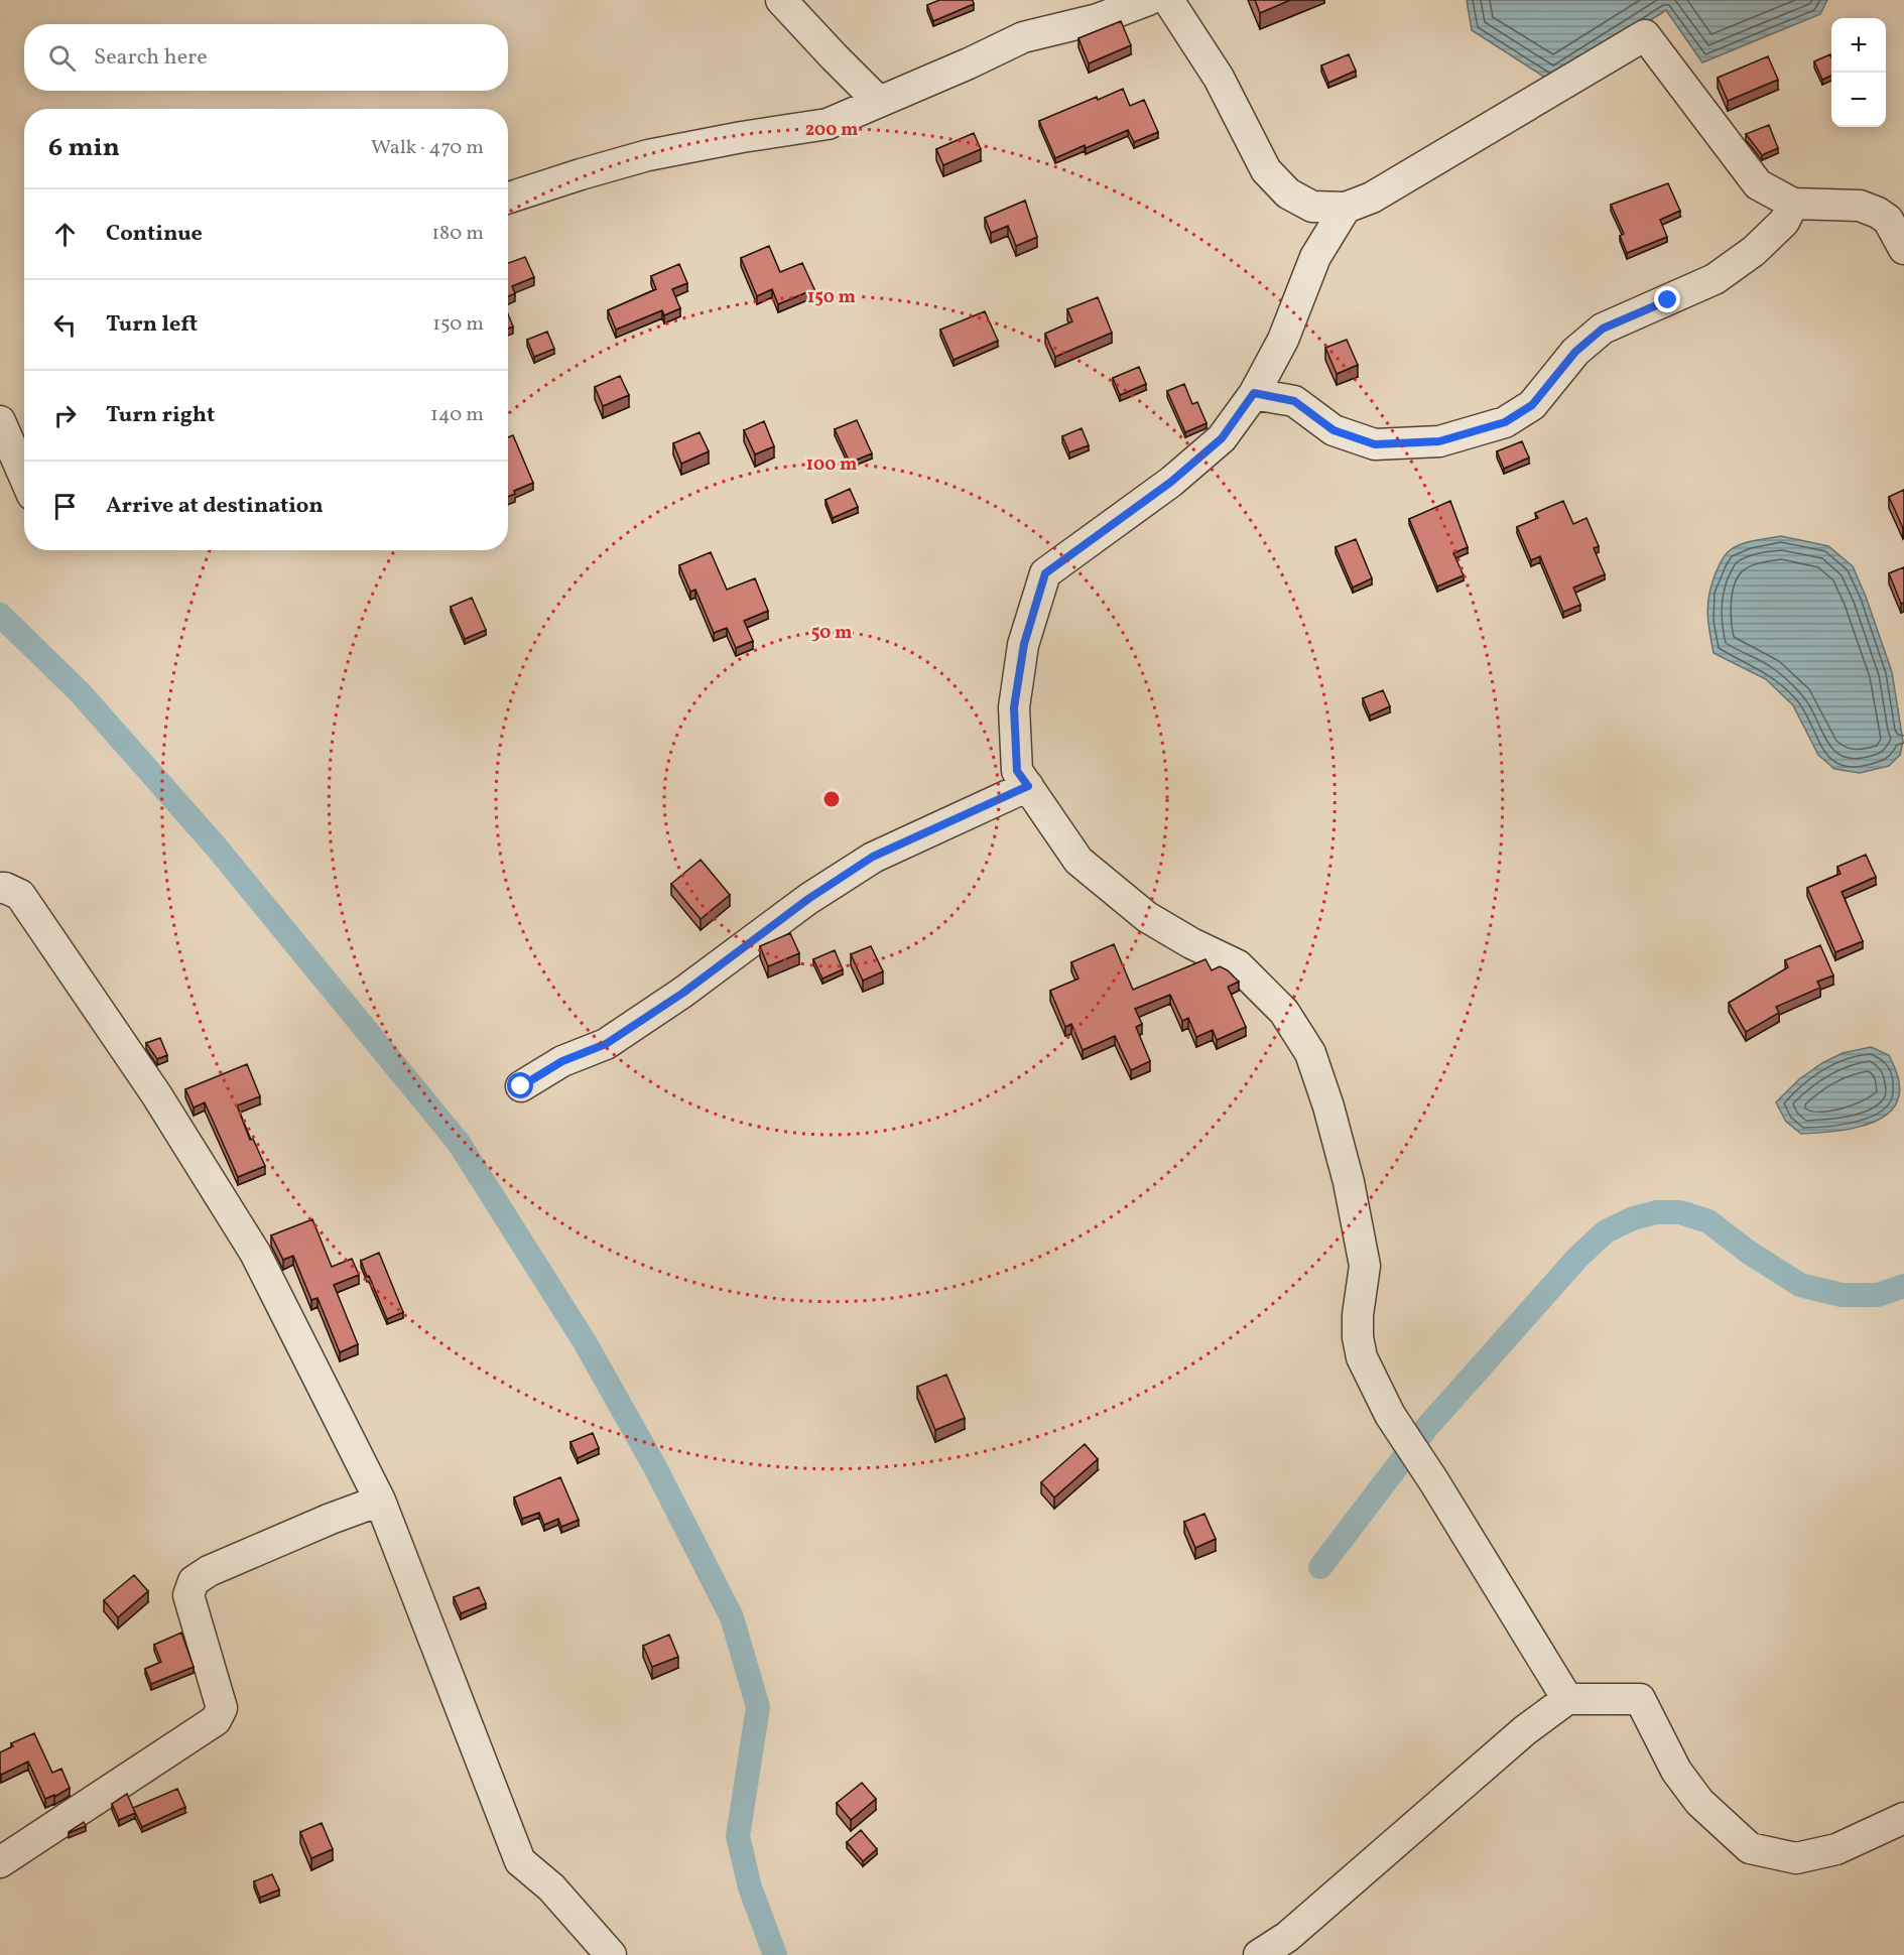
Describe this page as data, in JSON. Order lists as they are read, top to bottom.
{
  "page": {
    "map_buttons": ["+", "−"],
    "search": "Search here",
    "heading": ["6 min", "Walk · 470 m"],
    "list": [
      ["Continue", "180 m"],
      ["Turn left", "150 m"],
      ["Turn right", "140 m"],
      "Arrive at destination"
    ]
  },
  "rings": [
    "200 m",
    "150 m",
    "100 m",
    "50 m"
  ]
}
